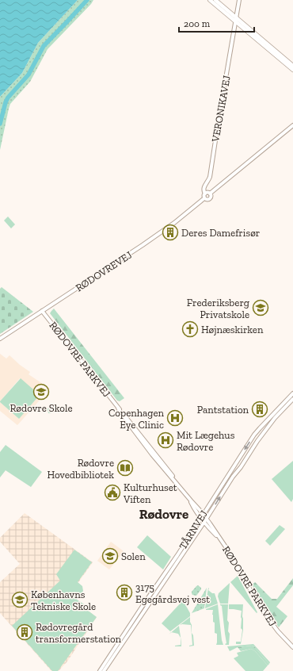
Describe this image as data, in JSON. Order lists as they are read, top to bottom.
{
  "streets": {
    "street": [
      "VERONIKAVEJ",
      "RØDOVREVEJ",
      "RØDOVRE PARKVEJ",
      "TÅRNVEJ"
    ]
  },
  "crossings": [
    ["VERONIKAVEJ", "RØDOVREVEJ"],
    ["RØDOVREVEJ", "RØDOVRE PARKVEJ"],
    ["RØDOVRE PARKVEJ", "TÅRNVEJ"]
  ],
  "districts": ["Rødovre"],
  "places": {
    "building": [
      "Deres Damefrisør",
      "Pantstation",
      "3175 Egegårdsvej vest",
      "Rødovregård transformerstation"
    ],
    "school or university": [
      "Frederiksberg Privatskole",
      "Rødovre Skole",
      "Solen",
      "Københavns Tekniske Skole"
    ],
    "church": ["Højnæskirken"],
    "hospital": ["Copenhagen Eye Clinic", "Mit Lægehus Rødovre"],
    "library": ["Rødovre Hovedbibliotek"],
    "public building": ["Kulturhuset Viften"]
  },
  "scale_bar": "200 m"
}
